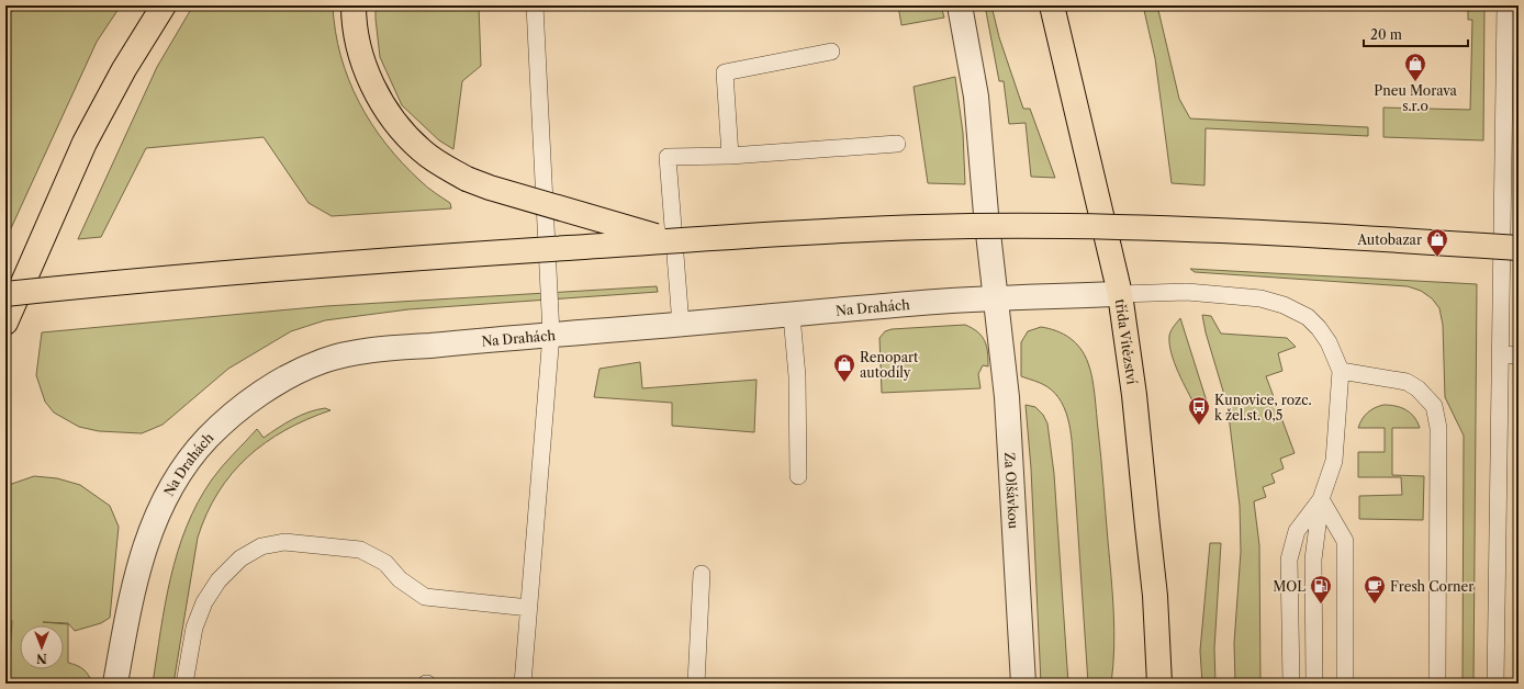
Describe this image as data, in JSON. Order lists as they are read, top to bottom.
{
  "streets": {
    "main road": ["třída Vítězství"],
    "street": ["Na Drahách", "Za Olšávkou"]
  },
  "crossings": [
    ["Na Drahách", "třída Vítězství"],
    ["Na Drahách", "Za Olšávkou"]
  ],
  "places": {
    "shop": ["Pneu Morava s.r.o", "Autobazar", "Renopart autodíly"],
    "bus stop": ["Kunovice, rozc. k žel.st. 0,5"],
    "fuel station": ["MOL"],
    "cafe": ["Fresh Corner"]
  },
  "scale_bar": "20 m",
  "north": "bottom"
}
